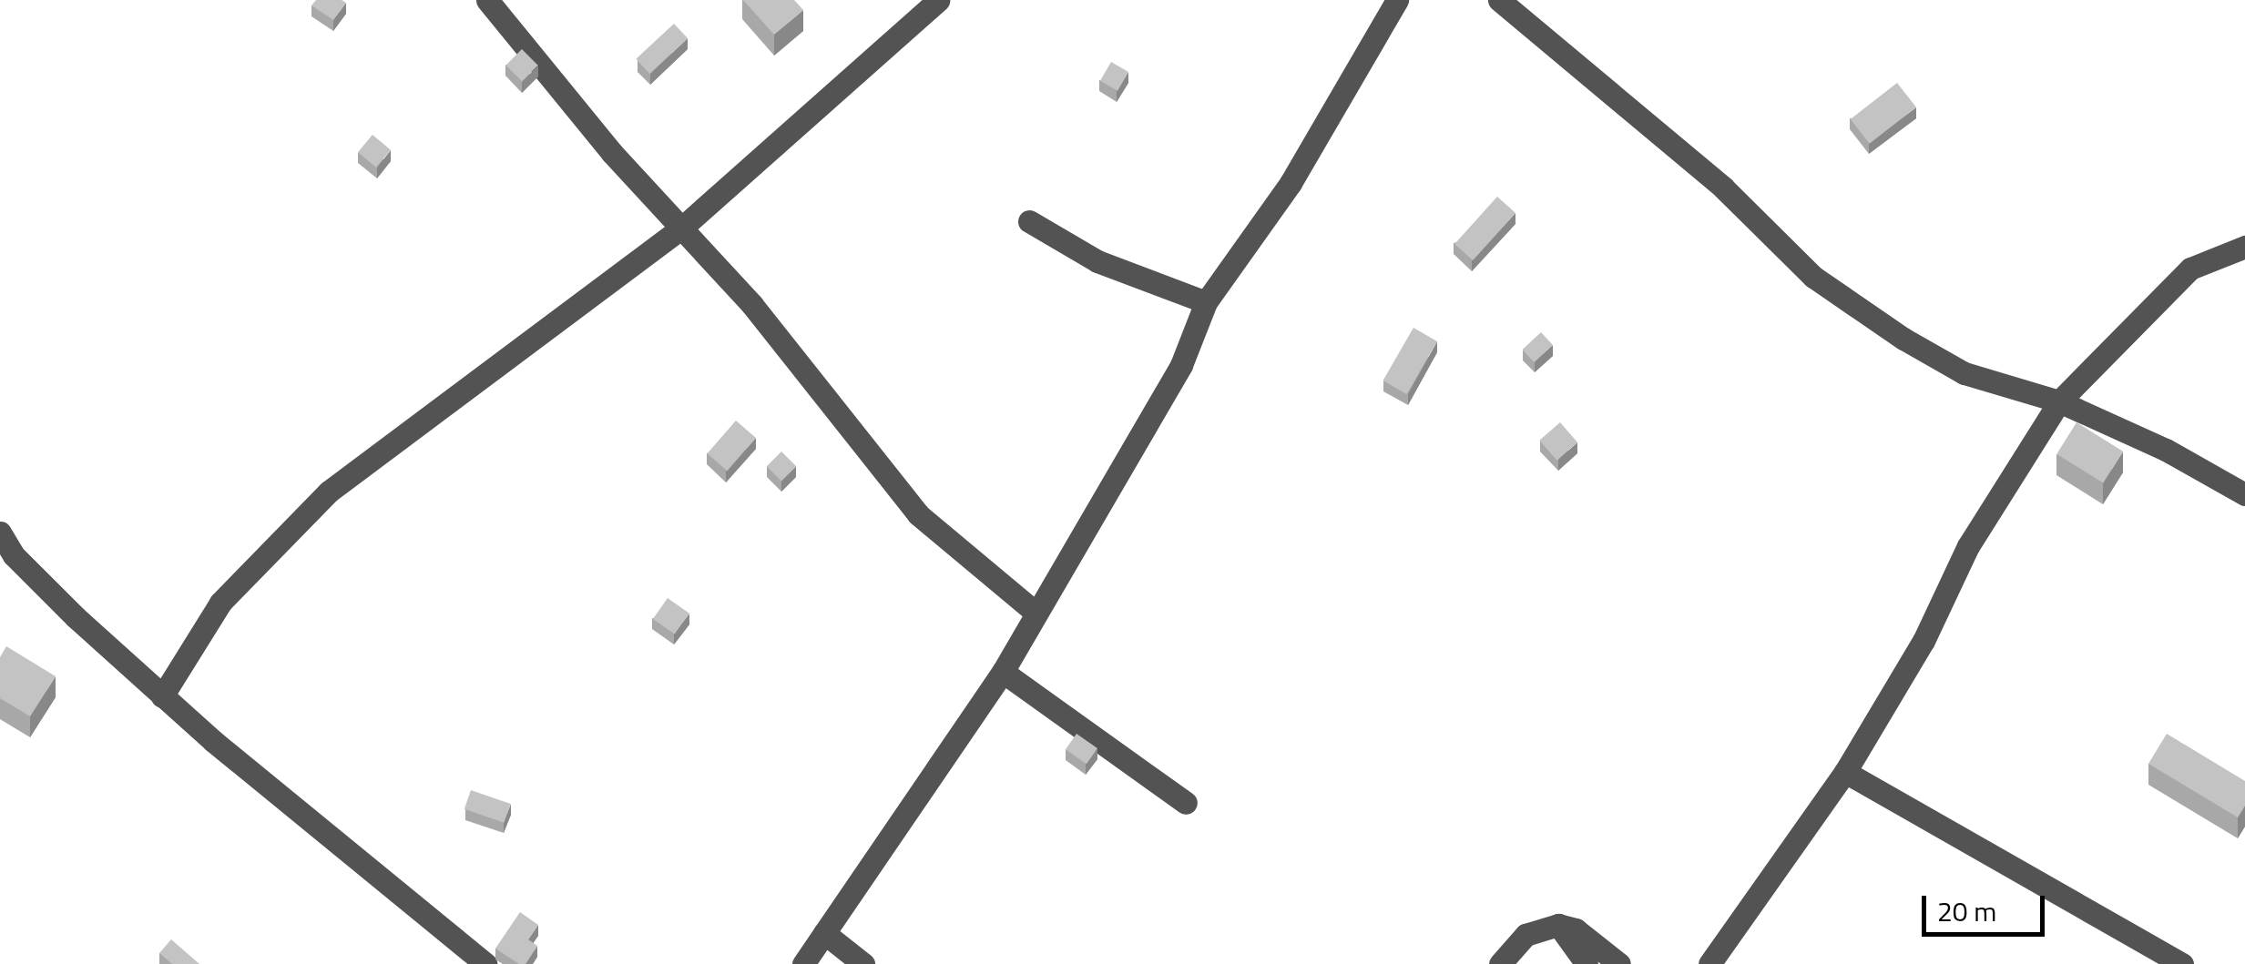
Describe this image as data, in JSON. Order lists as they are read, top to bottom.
{
  "scale_bar": "20 m"
}
